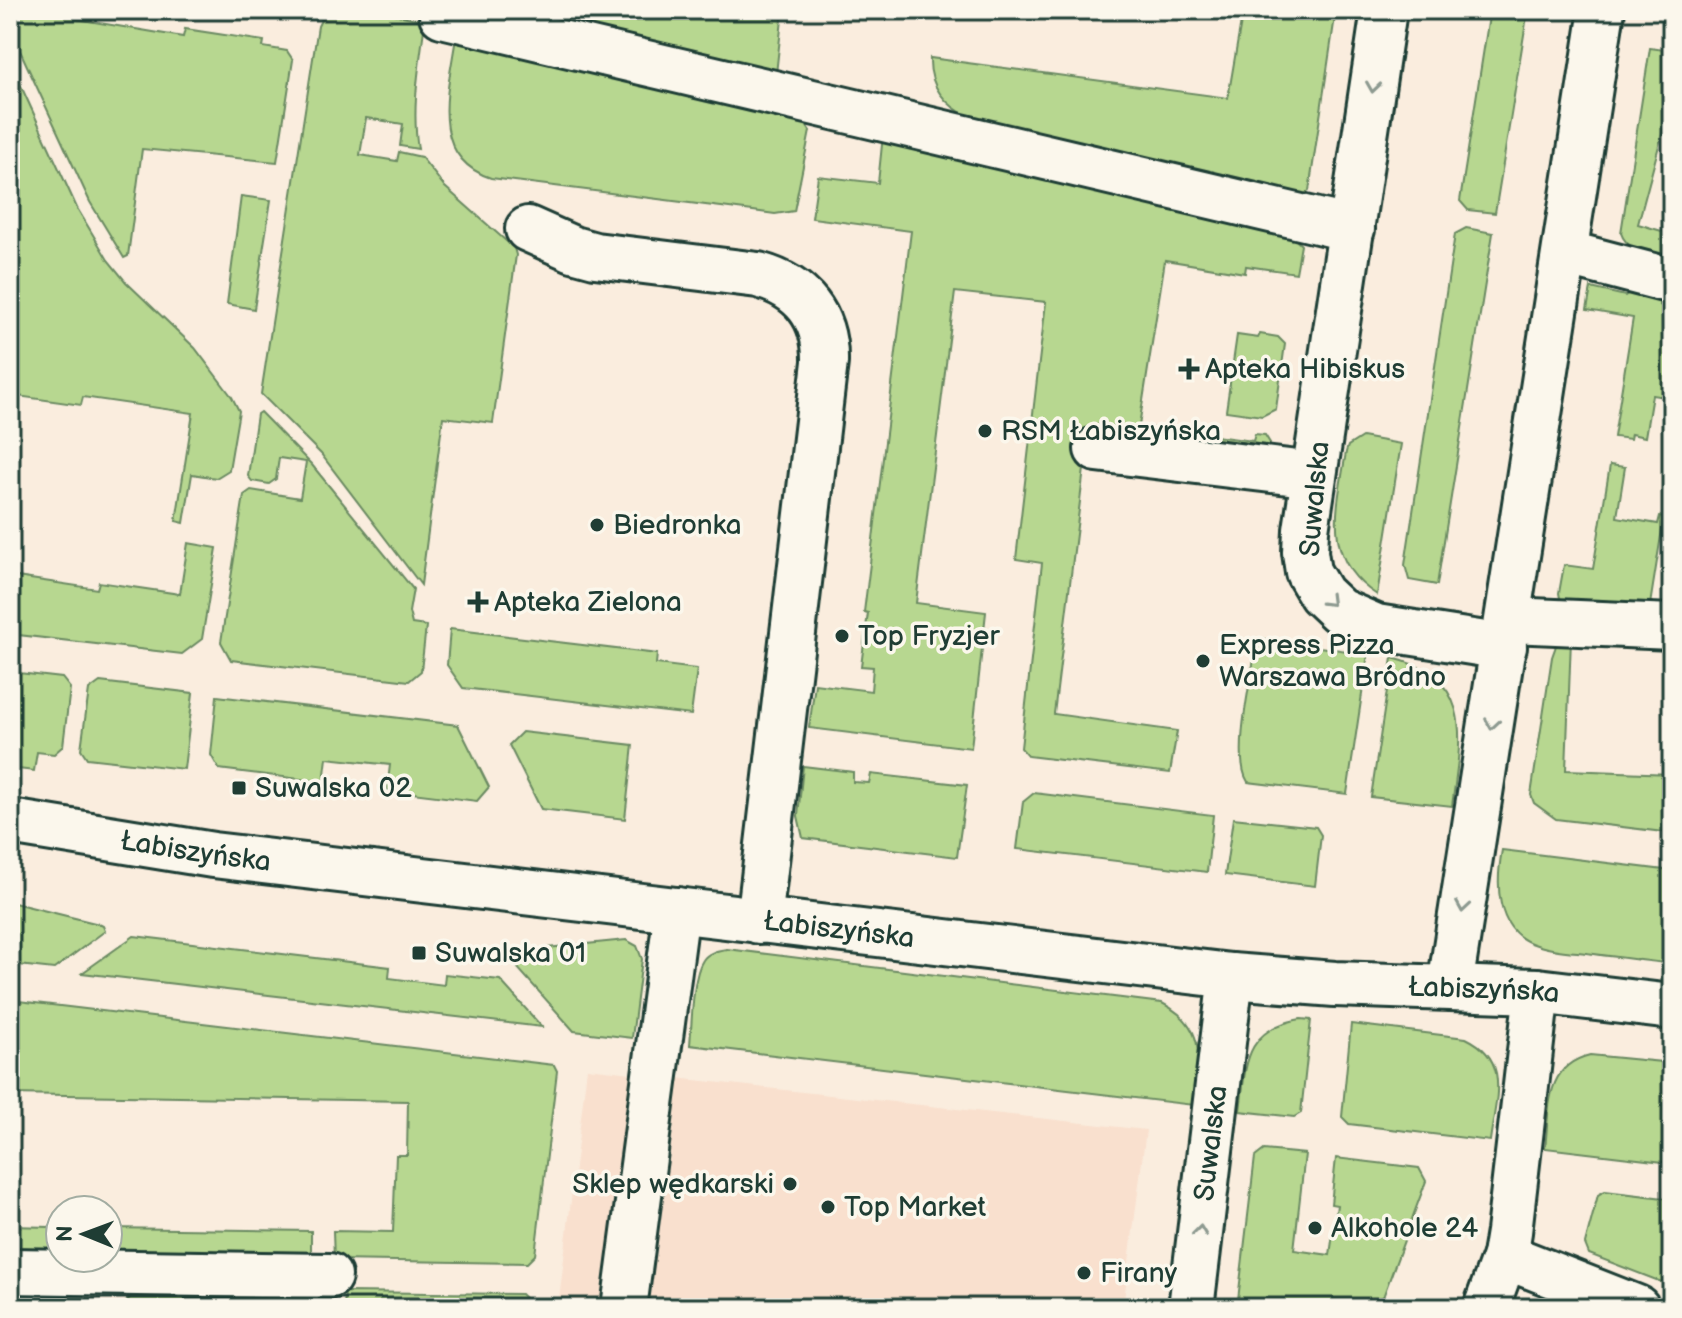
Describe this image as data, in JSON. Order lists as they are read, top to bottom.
{
  "streets": {
    "street": ["Suwalska", "Łabiszyńska"]
  },
  "crossings": [
    ["Suwalska", "Łabiszyńska"]
  ],
  "places": {
    "health": ["Apteka Hibiskus", "Apteka Zielona"],
    "other": [
      "RSM Łabiszyńska",
      "Biedronka",
      "Top Fryzjer",
      "Express Pizza Warszawa Bródno",
      "Sklep wędkarski",
      "Top Market",
      "Alkohole 24",
      "Firany"
    ],
    "transit": ["Suwalska 02", "Suwalska 01"]
  },
  "north": "left"
}
